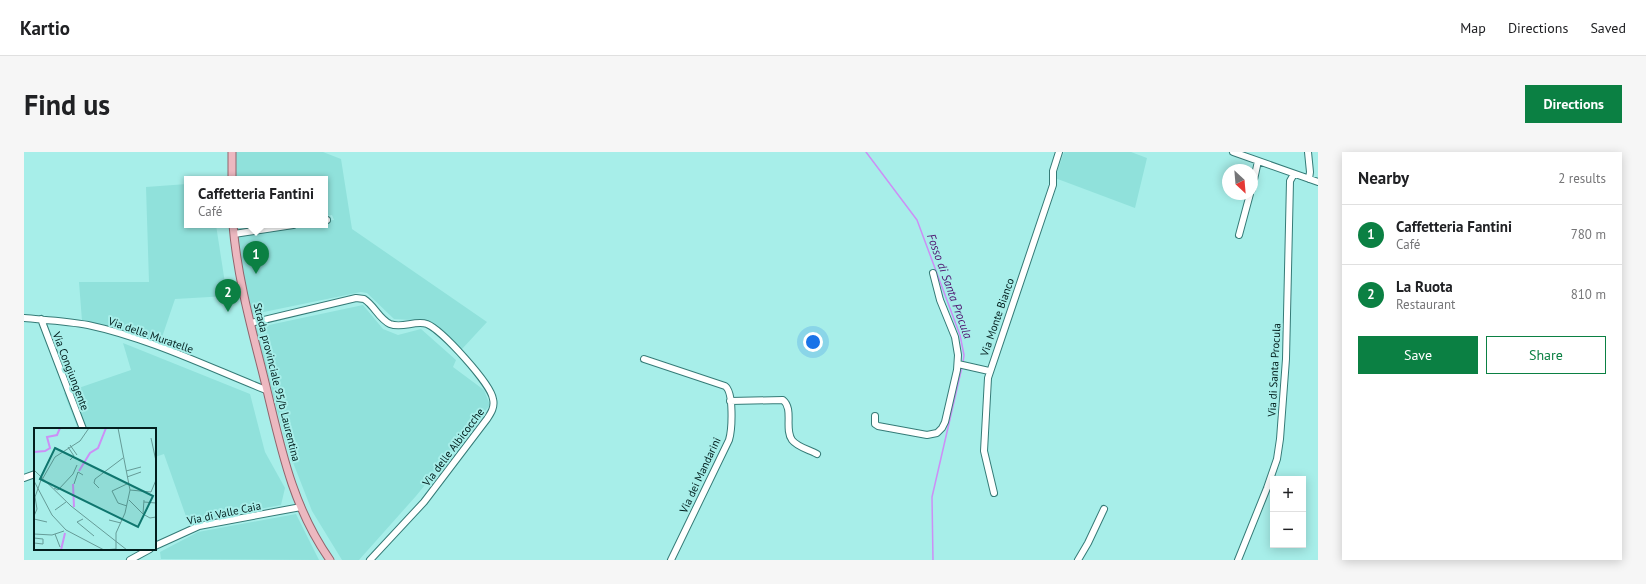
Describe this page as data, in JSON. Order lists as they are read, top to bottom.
{
  "streets": {
    "main road": ["Strada provinciale 95/b Laurentina"],
    "street": [
      "Via Monte Bianco",
      "Via delle Muratelle",
      "Via di Santa Procula",
      "Via Congiungente",
      "Via delle Albicocche",
      "Via dei Mandarini",
      "Via di Valle Caia"
    ]
  },
  "crossings": [
    ["Via delle Muratelle", "Via Congiungente"],
    ["Via delle Muratelle", "Strada provinciale 95/b Laurentina"],
    ["Strada provinciale 95/b Laurentina", "Via delle Albicocche"],
    ["Strada provinciale 95/b Laurentina", "Via di Valle Caia"]
  ],
  "water": ["Fosso di Santa Procula"],
  "north": "bottom right",
  "page": {
    "header": "Kartio",
    "nav": ["Map", "Directions", "Saved"],
    "buttons": [
      "Directions",
      ["Save", "Share"]
    ],
    "title": "Find us",
    "heading": ["Nearby", "2 results"],
    "popup": ["Caffetteria Fantini", "Café"],
    "list": [
      {
        "mark": "1",
        "name": "Caffetteria Fantini",
        "note": "Café",
        "value": "780 m"
      },
      {
        "mark": "2",
        "name": "La Ruota",
        "note": "Restaurant",
        "value": "810 m"
      }
    ],
    "pins": ["1", "2"],
    "map_buttons": ["+", "−"]
  }
}
